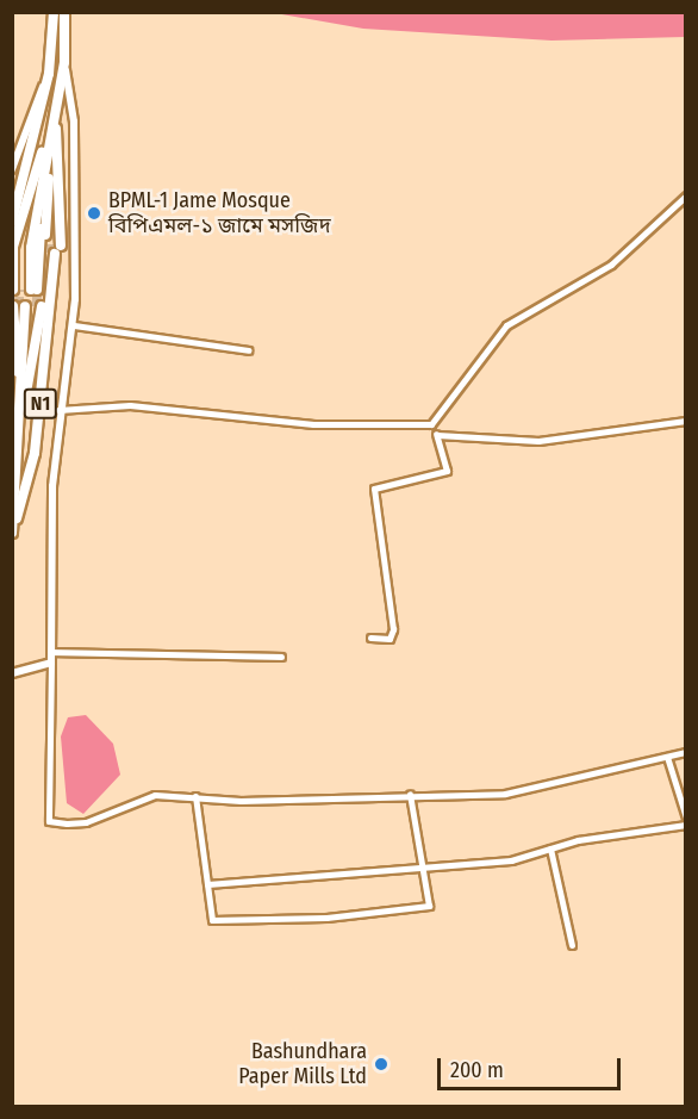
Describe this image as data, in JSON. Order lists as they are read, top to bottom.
{
  "streets": {
    "highway": ["N1"]
  },
  "places": ["BPML-1 Jame Mosque বিপিএমল-১ জামে মসজিদ", "Bashundhara Paper Mills Ltd"],
  "scale_bar": "200 m"
}
